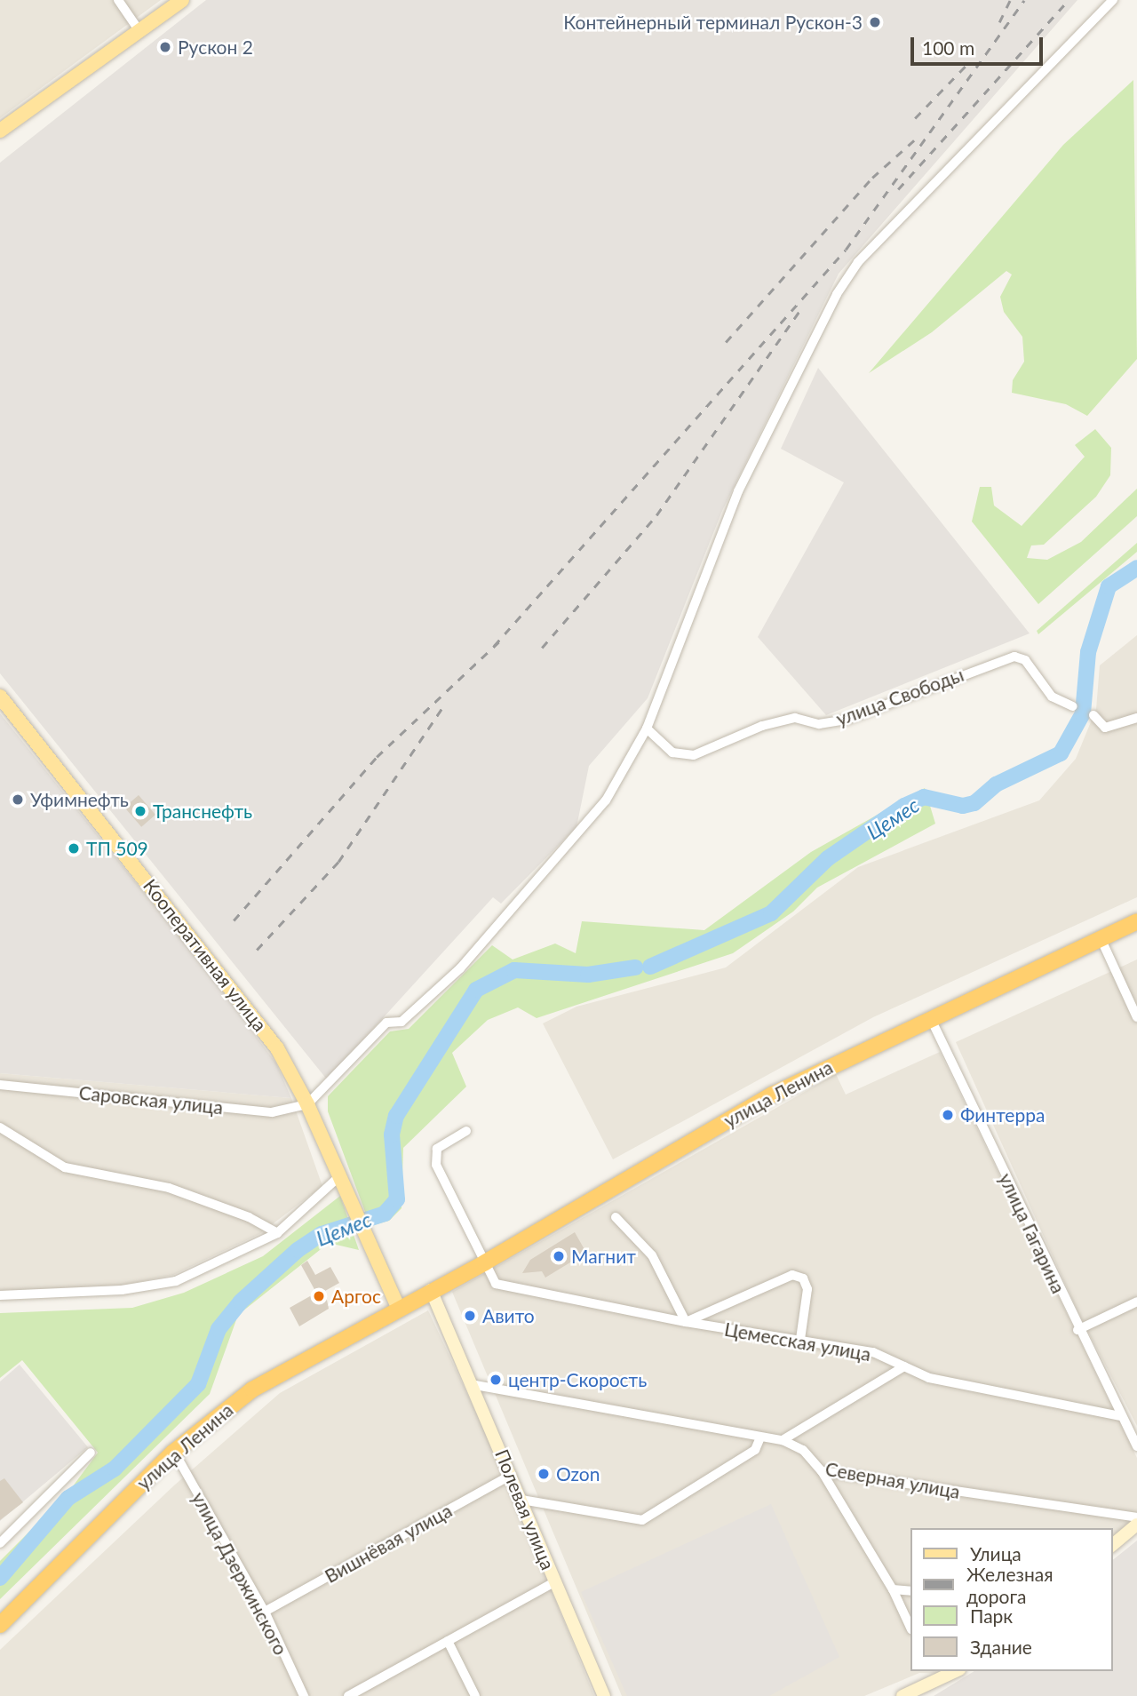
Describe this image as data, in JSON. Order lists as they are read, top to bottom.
{
  "streets": {
    "highway": ["улица Ленина"],
    "main road": ["Кооперативная улица", "Полевая улица"],
    "street": [
      "улица Свободы",
      "Саровская улица",
      "улица Гагарина",
      "Цемесская улица",
      "Северная улица",
      "Вишнёвая улица",
      "улица Дзержинского"
    ]
  },
  "crossings": [
    ["Кооперативная улица", "улица Ленина"],
    ["Кооперативная улица", "Саровская улица"],
    ["улица Ленина", "улица Гагарина"],
    ["улица Ленина", "Цемесская улица"],
    ["улица Ленина", "Полевая улица"],
    ["улица Ленина", "улица Дзержинского"],
    ["улица Гагарина", "Цемесская улица"],
    ["Северная улица", "Полевая улица"],
    ["Полевая улица", "Вишнёвая улица"],
    ["Вишнёвая улица", "улица Дзержинского"]
  ],
  "water": ["Цемес"],
  "places": [
    "Контейнерный терминал Рускон-3",
    "Рускон 2",
    "Уфимнефть",
    "Транснефть",
    "ТП 509",
    "Финтерра",
    "Магнит",
    "Аргос",
    "Авито",
    "центр-Скорость",
    "Ozon"
  ],
  "legend": [
    "Улица",
    "Железная дорога",
    "Парк",
    "Здание"
  ],
  "scale_bar": "100 m"
}
